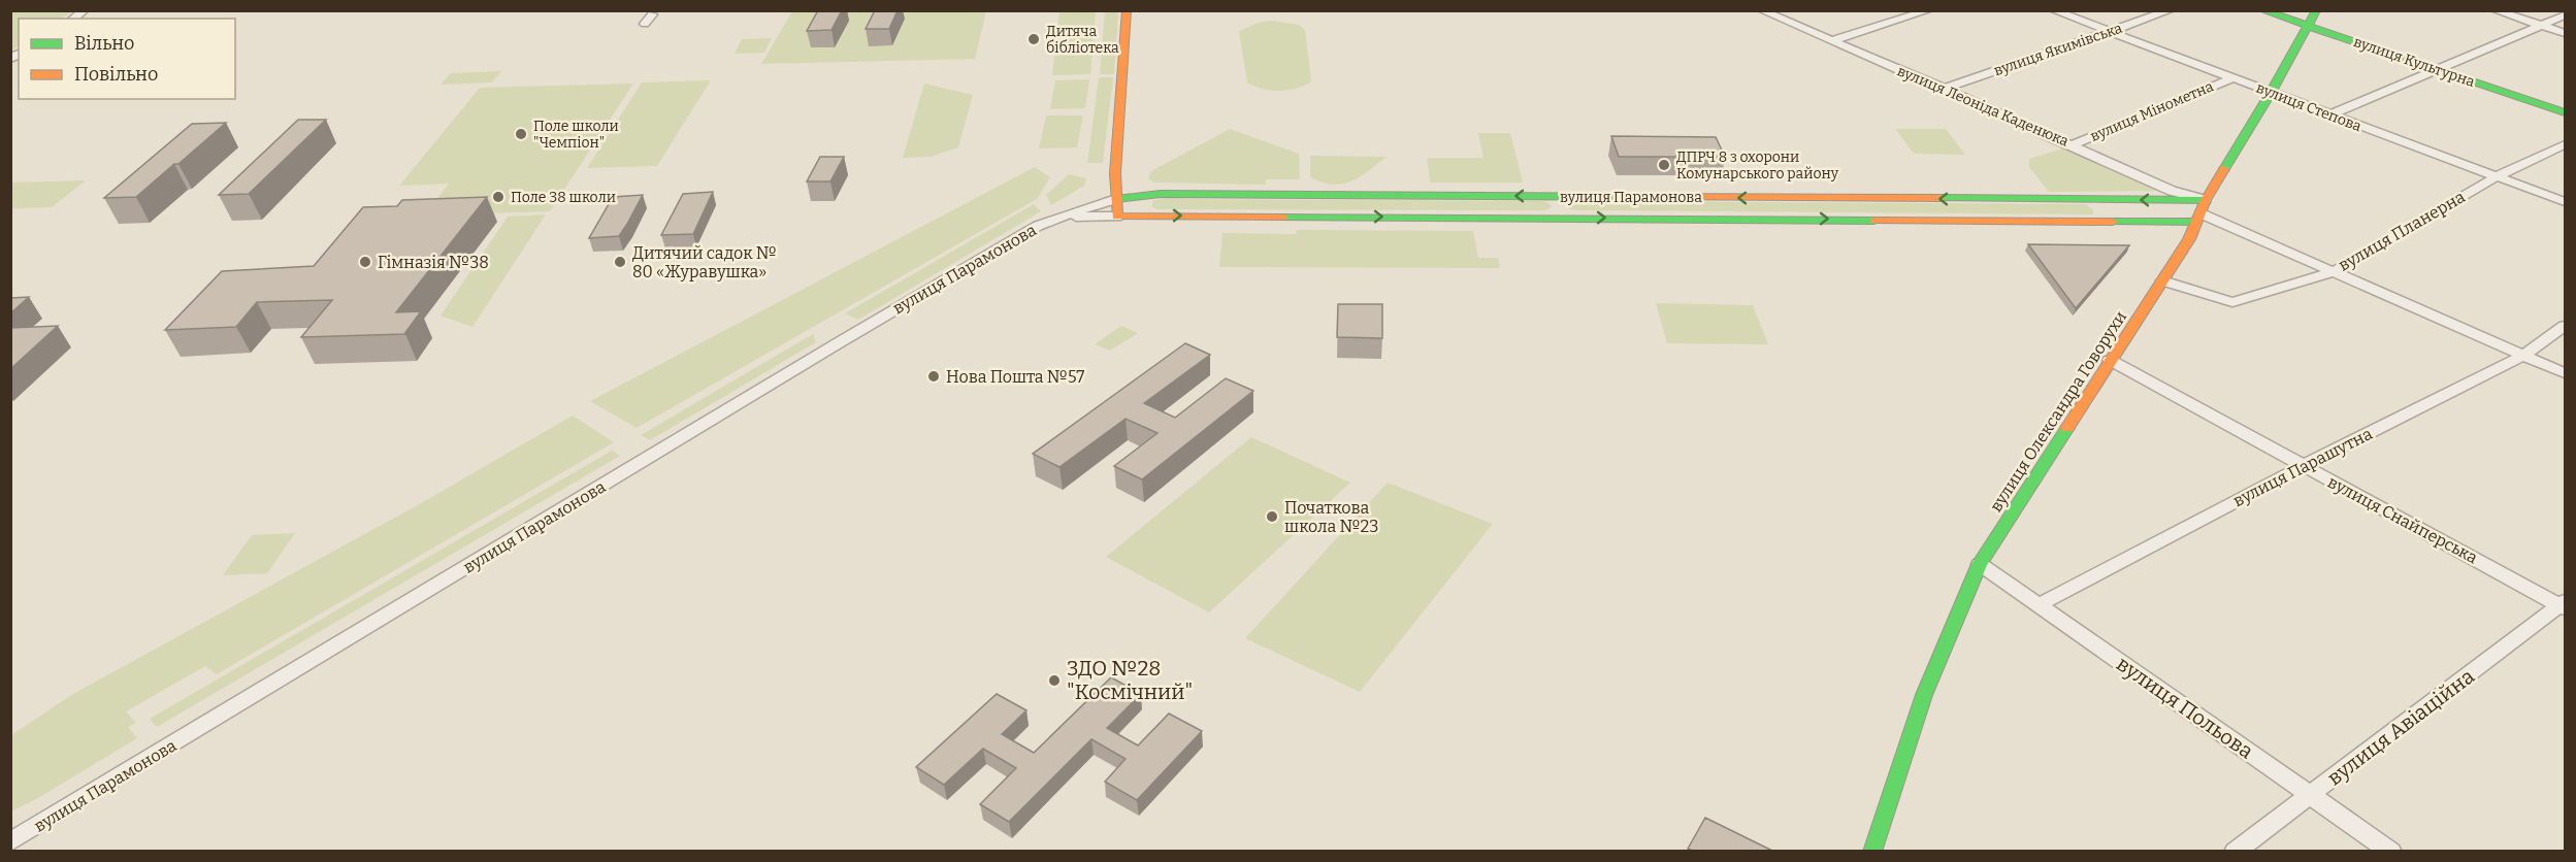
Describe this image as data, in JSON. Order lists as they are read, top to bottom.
{
  "streets": {
    "street": [
      "вулиця Якимівська",
      "вулиця Культурна",
      "вулиця Леоніда Каденюка",
      "вулиця Степова",
      "вулиця Мінометна",
      "вулиця Парамонова",
      "вулиця Планерна",
      "вулиця Олександра Говорухи",
      "вулиця Парашутна",
      "вулиця Снайперська",
      "вулиця Польова",
      "вулиця Авіаційна"
    ]
  },
  "crossings": [
    ["вулиця Якимівська", "вулиця Леоніда Каденюка"],
    ["вулиця Якимівська", "вулиця Степова"],
    ["вулиця Культурна", "вулиця Олександра Говорухи"],
    ["вулиця Леоніда Каденюка", "вулиця Мінометна"],
    ["вулиця Леоніда Каденюка", "вулиця Парамонова"],
    ["вулиця Леоніда Каденюка", "вулиця Планерна"],
    ["вулиця Леоніда Каденюка", "вулиця Олександра Говорухи"],
    ["вулиця Леоніда Каденюка", "вулиця Парашутна"],
    ["вулиця Степова", "вулиця Мінометна"],
    ["вулиця Степова", "вулиця Планерна"],
    ["вулиця Степова", "вулиця Олександра Говорухи"],
    ["вулиця Парамонова", "вулиця Олександра Говорухи"],
    ["вулиця Планерна", "вулиця Олександра Говорухи"],
    ["вулиця Олександра Говорухи", "вулиця Снайперська"],
    ["вулиця Олександра Говорухи", "вулиця Польова"],
    ["вулиця Парашутна", "вулиця Снайперська"],
    ["вулиця Парашутна", "вулиця Польова"],
    ["вулиця Снайперська", "вулиця Авіаційна"],
    ["вулиця Польова", "вулиця Авіаційна"]
  ],
  "places": [
    "Дитяча бібліотека",
    "Поле школи \"Чемпіон\"",
    "ДПРЧ 8 з охорони Комунарського району",
    "Поле 38 школи",
    "Гімназія №38",
    "Дитячий садок № 80 «Журавушка»",
    "Нова Пошта №57",
    "Початкова школа №23",
    "ЗДО №28 \"Космічний\""
  ],
  "legend": ["Вільно", "Повільно"]
}
